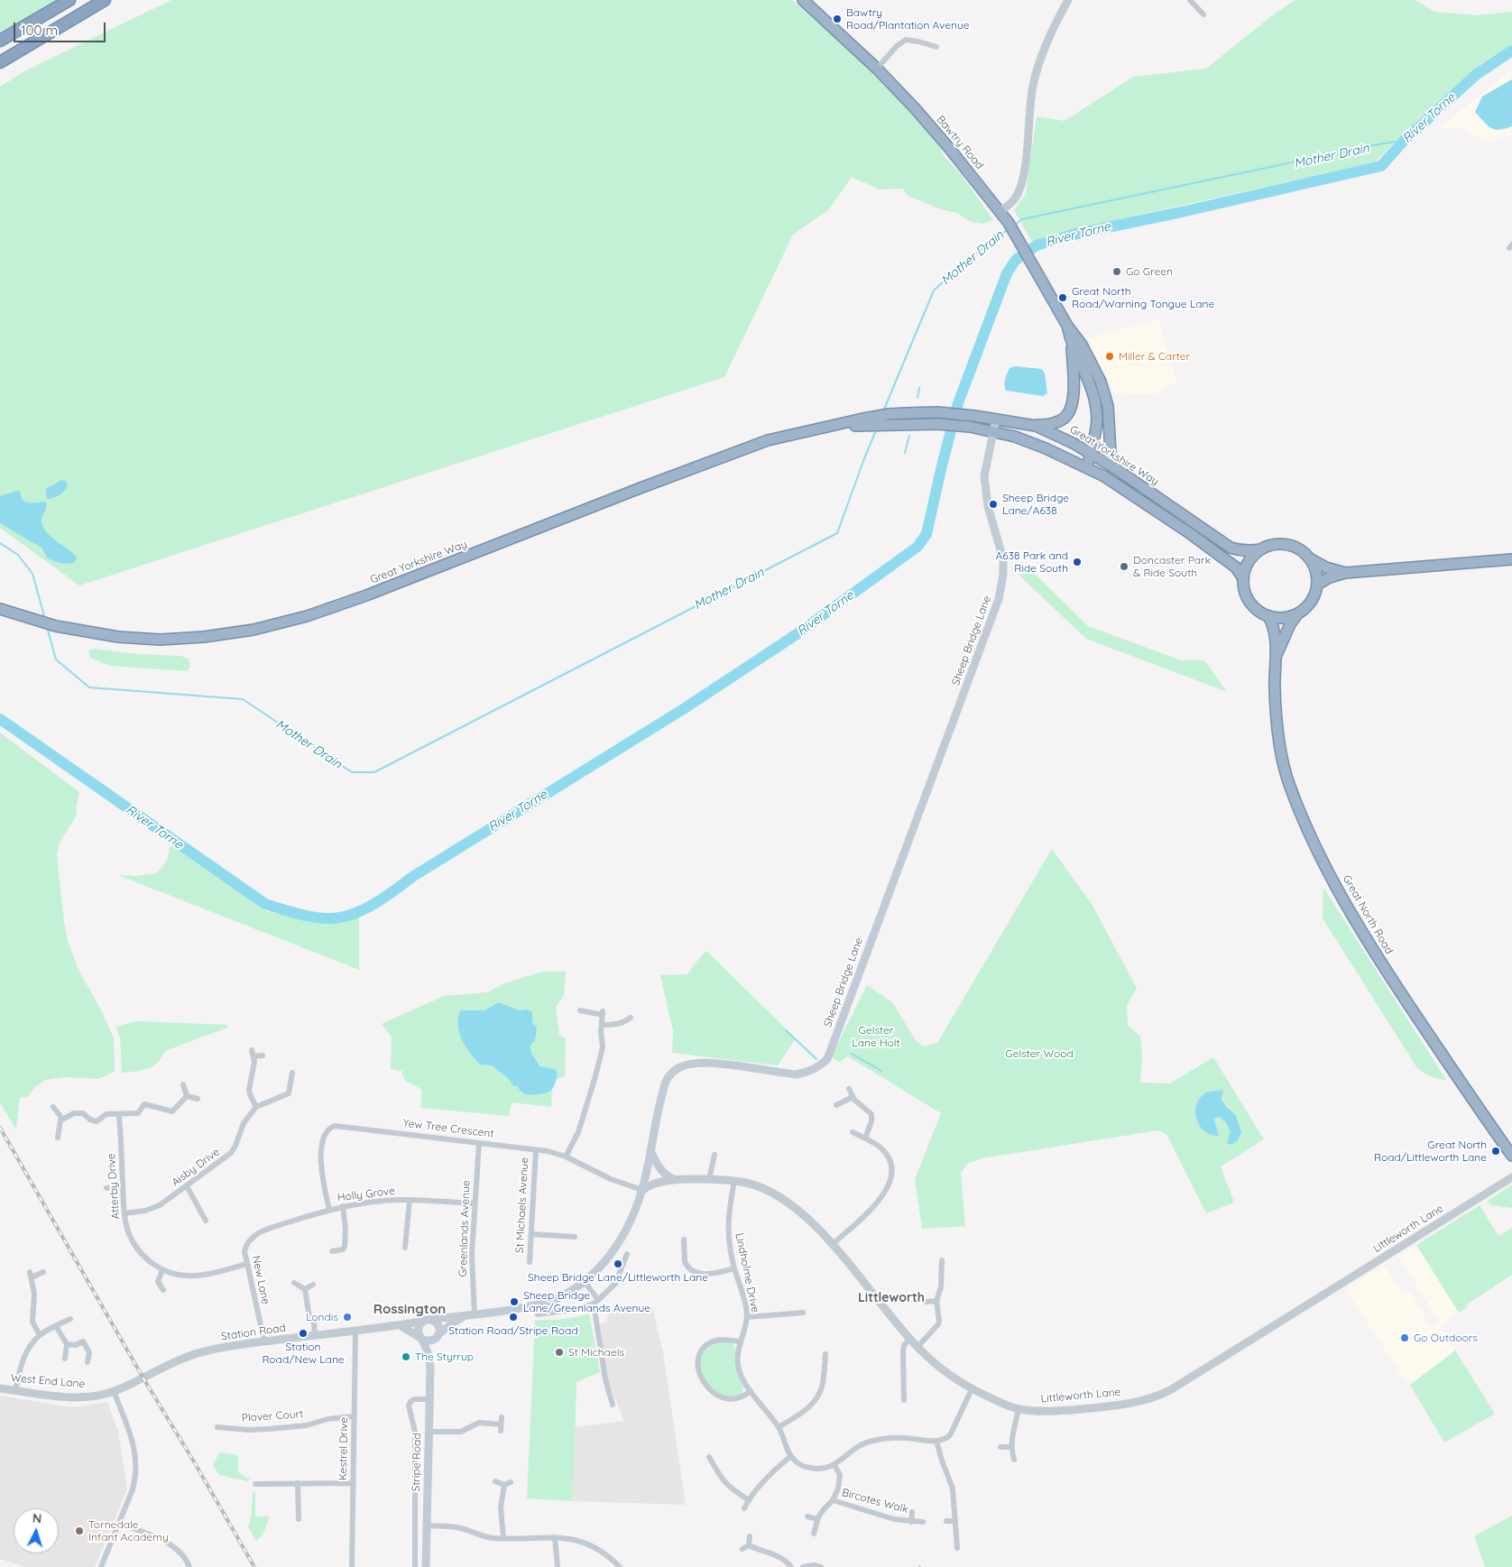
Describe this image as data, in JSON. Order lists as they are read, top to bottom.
{
  "streets": {
    "highway": ["Bawtry Road", "Great Yorkshire Way", "Great North Road"],
    "main road": ["Sheep Bridge Lane", "Stripe Road"],
    "street": [
      "Yew Tree Crescent",
      "Aisby Drive",
      "Atterby Drive",
      "Holly Grove",
      "St Michaels Avenue",
      "Greenlands Avenue",
      "Littleworth Lane",
      "Lindholme Drive",
      "New Lane",
      "Station Road",
      "West End Lane",
      "Plover Court",
      "Kestrel Drive",
      "Bircotes Walk"
    ]
  },
  "crossings": [
    ["Bawtry Road", "Great Yorkshire Way"],
    ["Great Yorkshire Way", "Sheep Bridge Lane"],
    ["Great Yorkshire Way", "Great North Road"],
    ["Sheep Bridge Lane", "Yew Tree Crescent"],
    ["Sheep Bridge Lane", "Greenlands Avenue"],
    ["Sheep Bridge Lane", "Littleworth Lane"],
    ["Sheep Bridge Lane", "Station Road"],
    ["Sheep Bridge Lane", "Stripe Road"],
    ["Yew Tree Crescent", "Holly Grove"],
    ["Yew Tree Crescent", "St Michaels Avenue"],
    ["Yew Tree Crescent", "Greenlands Avenue"],
    ["Yew Tree Crescent", "Littleworth Lane"],
    ["Aisby Drive", "Atterby Drive"],
    ["Atterby Drive", "New Lane"],
    ["Holly Grove", "Greenlands Avenue"],
    ["Holly Grove", "New Lane"],
    ["Littleworth Lane", "Lindholme Drive"],
    ["New Lane", "Station Road"],
    ["Station Road", "West End Lane"],
    ["Station Road", "Kestrel Drive"],
    ["Station Road", "Stripe Road"],
    ["Plover Court", "Kestrel Drive"]
  ],
  "districts": ["Littleworth", "Rossington"],
  "water": ["River Torne", "Mother Drain"],
  "parks": ["Gelster Lane Holt", "Gelster Wood"],
  "places": [
    "Bawtry Road/Plantation Avenue",
    "Go Green",
    "Great North Road/Warning Tongue Lane",
    "Miller & Carter",
    "Sheep Bridge Lane/A638",
    "A638 Park and Ride South",
    "Doncaster Park & Ride South",
    "Great North Road/Littleworth Lane",
    "Sheep Bridge Lane/Littleworth Lane",
    "Sheep Bridge Lane/Greenlands Avenue",
    "Londis",
    "Station Road/Stripe Road",
    "Station Road/New Lane",
    "Go Outdoors",
    "St Michaels",
    "The Styrrup",
    "Tornedale Infant Academy"
  ],
  "scale_bar": "100 m",
  "north": "top"
}
